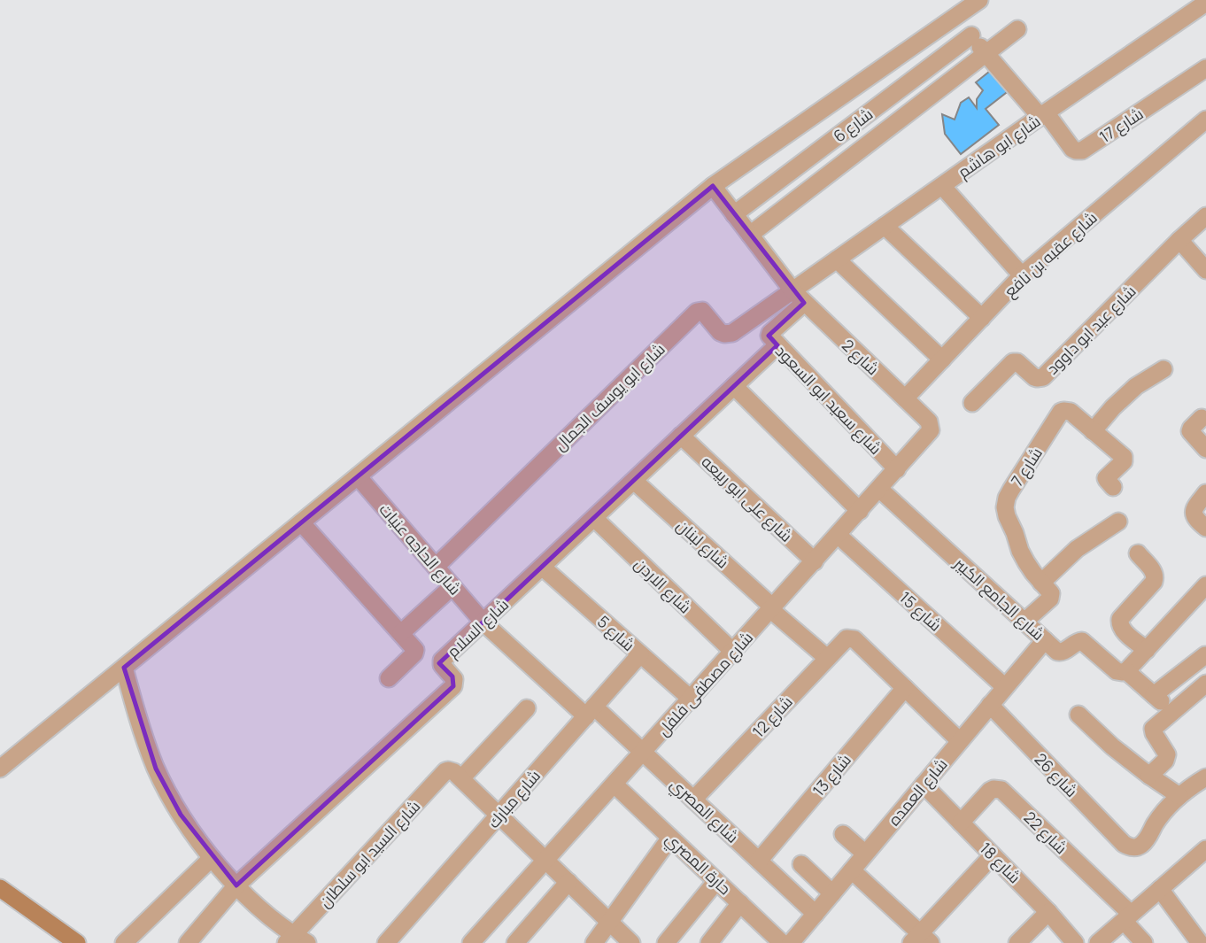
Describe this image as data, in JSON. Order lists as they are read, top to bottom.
{
  "streets": {
    "street": [
      "شارع 6",
      "شارع 17",
      "شارع ابو هاشم",
      "شارع عقبه بن نافع",
      "شارع عيد ابو داوود",
      "شارع 2",
      "شارع ابو يوسف الجمال",
      "شارع سعيد ابو السعود",
      "شارع 7",
      "شارع على ابو ربيعه",
      "شارع لبنان",
      "شارع الحاجه عنيات",
      "شارع الاردن",
      "شارع الجامع الكبير",
      "شارع 15",
      "شارع السلام",
      "شارع 5",
      "شارع مصطفى فلفل",
      "شارع 12",
      "شارع 13",
      "شارع 26",
      "شارع العمده",
      "شارع مبارك",
      "شارع المصري",
      "شارع 22",
      "شارع السيد ابو سلطان",
      "شارع 18",
      "حارة المصري"
    ]
  },
  "crossings": [
    ["شارع 6", "شارع 2"],
    ["شارع 17", "شارع ابو هاشم"],
    ["شارع ابو هاشم", "شارع 2"],
    ["شارع ابو هاشم", "شارع ابو يوسف الجمال"],
    ["شارع ابو هاشم", "شارع سعيد ابو السعود"],
    ["شارع عقبه بن نافع", "شارع 2"],
    ["شارع 2", "شارع ابو يوسف الجمال"],
    ["شارع 2", "شارع سعيد ابو السعود"],
    ["شارع 2", "شارع مصطفى فلفل"],
    ["شارع ابو يوسف الجمال", "شارع سعيد ابو السعود"],
    ["شارع ابو يوسف الجمال", "شارع الحاجه عنيات"],
    ["شارع سعيد ابو السعود", "شارع السلام"],
    ["شارع سعيد ابو السعود", "شارع مصطفى فلفل"],
    ["شارع على ابو ربيعه", "شارع السلام"],
    ["شارع على ابو ربيعه", "شارع مصطفى فلفل"],
    ["شارع لبنان", "شارع السلام"],
    ["شارع لبنان", "شارع مصطفى فلفل"],
    ["شارع لبنان", "شارع 12"],
    ["شارع الحاجه عنيات", "شارع السلام"],
    ["شارع الحاجه عنيات", "شارع المصري"],
    ["شارع الاردن", "شارع السلام"],
    ["شارع الاردن", "شارع مصطفى فلفل"],
    ["شارع الجامع الكبير", "شارع مصطفى فلفل"],
    ["شارع الجامع الكبير", "شارع العمده"],
    ["شارع 15", "شارع مصطفى فلفل"],
    ["شارع 15", "شارع العمده"],
    ["شارع السلام", "شارع 5"],
    ["شارع السلام", "شارع المصري"],
    ["شارع 5", "شارع مصطفى فلفل"],
    ["شارع 5", "شارع مبارك"],
    ["شارع مصطفى فلفل", "شارع المصري"],
    ["شارع مصطفى فلفل", "حارة المصري"],
    ["شارع 12", "شارع 13"],
    ["شارع 12", "شارع المصري"],
    ["شارع 13", "شارع المصري"],
    ["شارع 26", "شارع العمده"],
    ["شارع العمده", "شارع المصري"],
    ["شارع العمده", "شارع 18"],
    ["شارع مبارك", "شارع المصري"],
    ["شارع 22", "شارع 18"]
  ]
}
